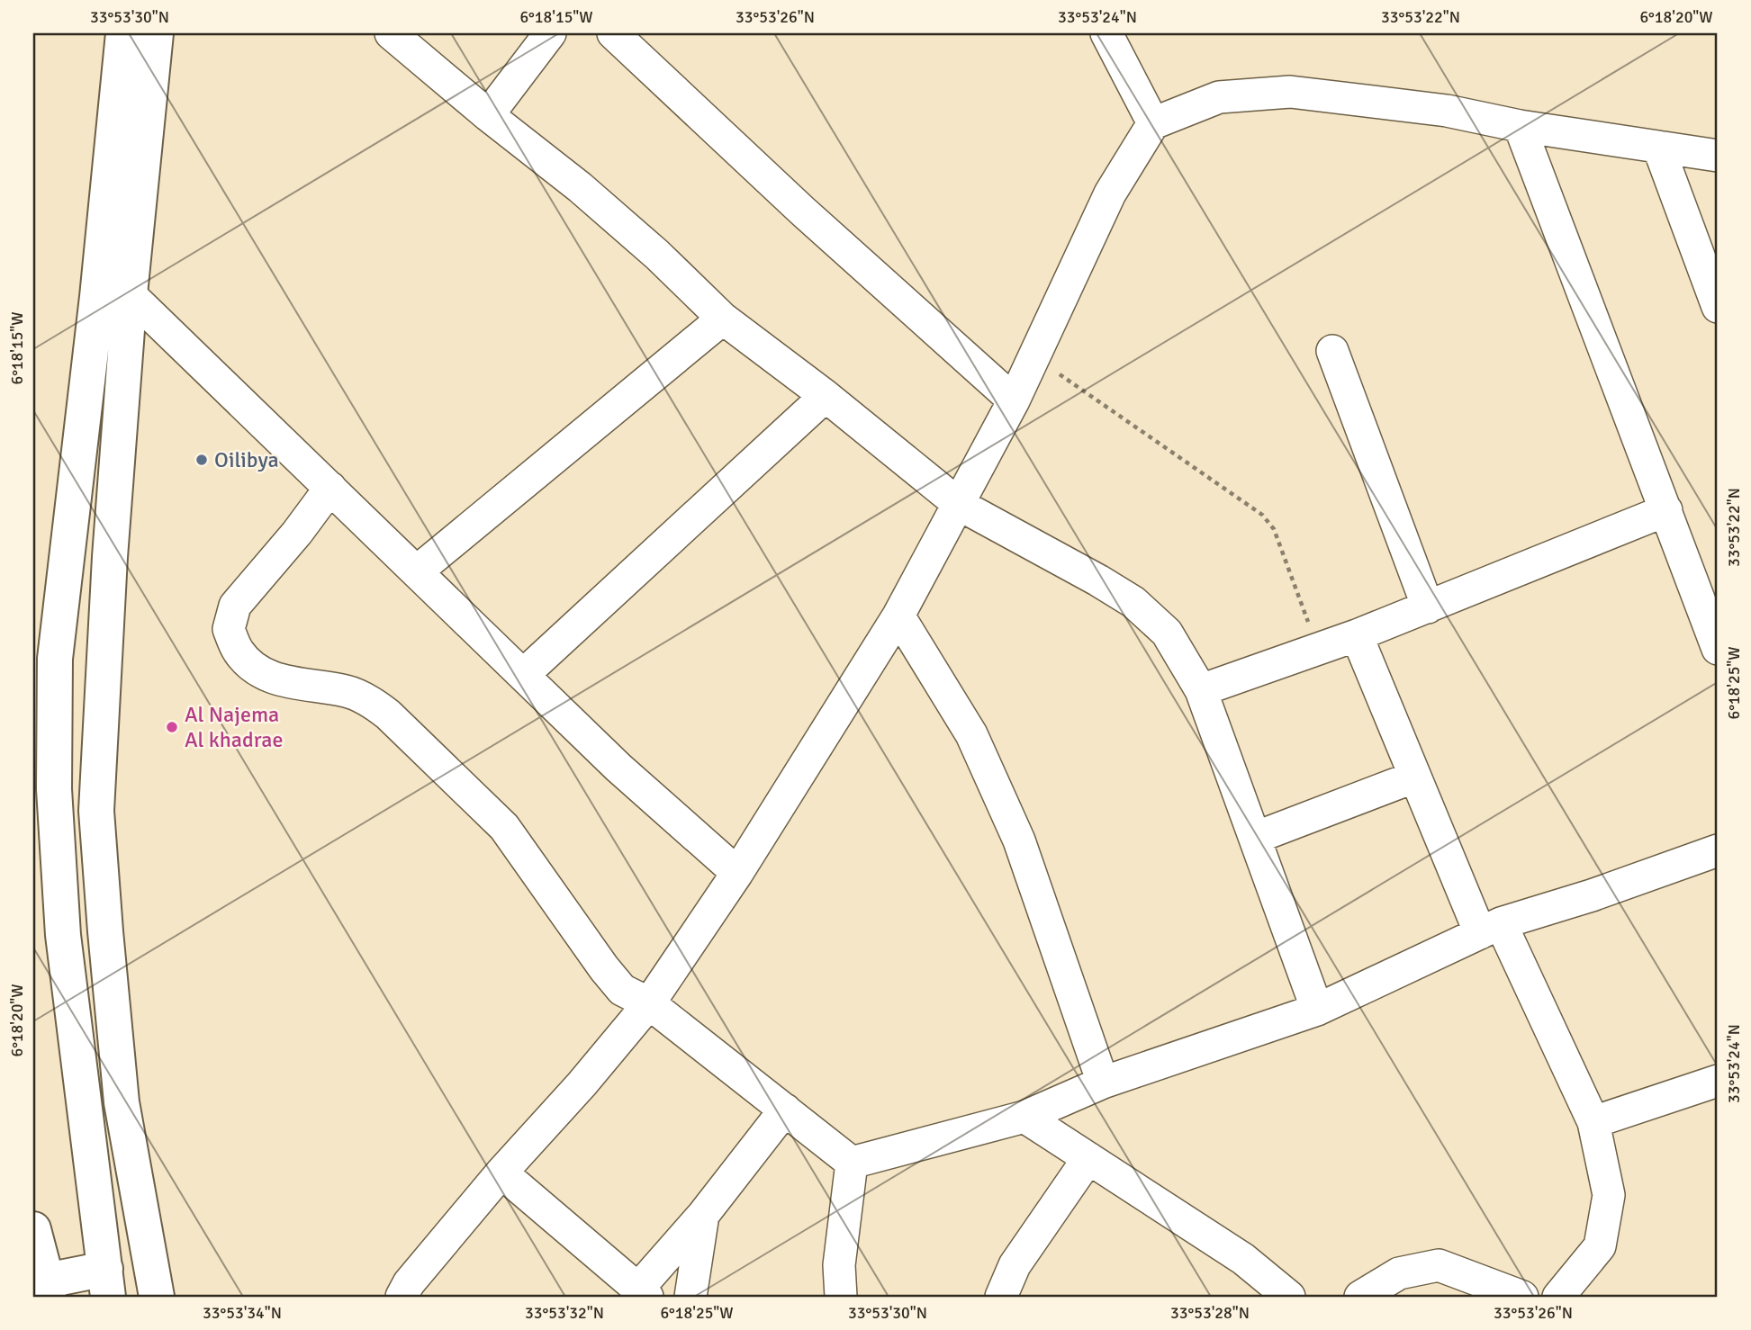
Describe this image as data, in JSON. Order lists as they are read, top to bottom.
{
  "places": ["Oilibya", "Al Najema Al khadrae"],
  "coordinates": [
    "33°53'30\"N",
    "6°18'15\"W",
    "33°53'26\"N",
    "33°53'24\"N",
    "33°53'22\"N",
    "6°18'20\"W",
    "6°18'25\"W",
    "33°53'34\"N",
    "33°53'32\"N",
    "33°53'28\"N"
  ]
}
